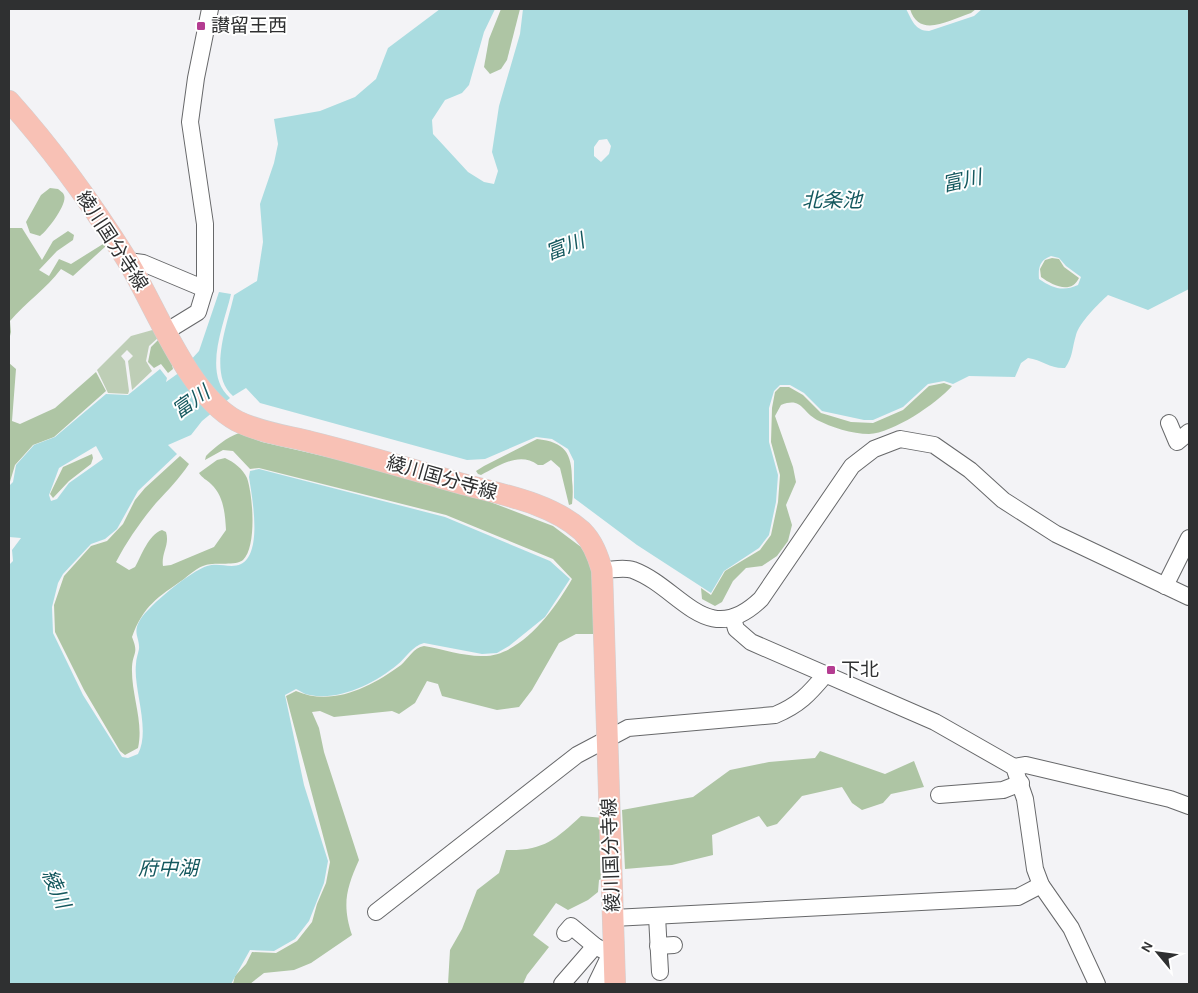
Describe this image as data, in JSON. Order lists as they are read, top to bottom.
{
  "streets": {
    "main road": ["綾川国分寺線"]
  },
  "water": [
    "富川",
    "北条池",
    "府中湖",
    "綾川"
  ],
  "places": {
    "transit": ["讃留王西", "下北"]
  },
  "north": "top left"
}
